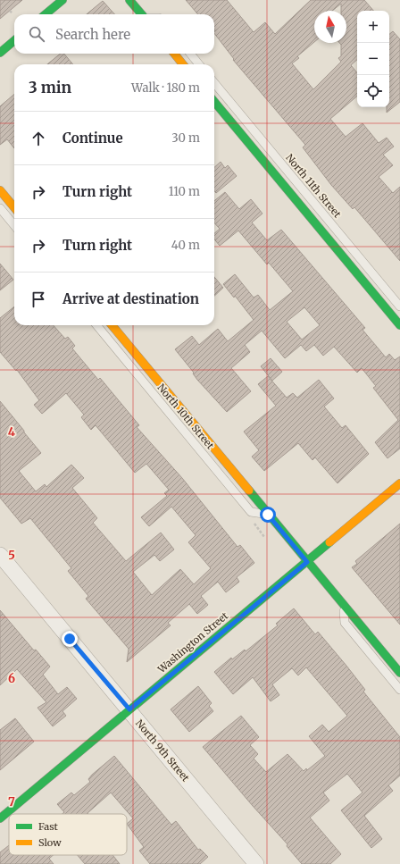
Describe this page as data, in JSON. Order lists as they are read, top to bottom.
{
  "streets": {
    "main road": ["North 10th Street", "Washington Street"],
    "street": ["North 9th Street"],
    "lane": ["North 11th Street"]
  },
  "crossings": [
    ["North 10th Street", "Washington Street"],
    ["Washington Street", "North 9th Street"]
  ],
  "legend": ["Fast", "Slow"],
  "north": "top",
  "page": {
    "map_buttons": ["+", "−"],
    "search": "Search here",
    "heading": ["3 min", "Walk · 180 m"],
    "list": [
      ["Continue", "30 m"],
      ["Turn right", "110 m"],
      ["Turn right", "40 m"],
      "Arrive at destination"
    ]
  },
  "grid": {
    "rows": [
      "4",
      "5",
      "6",
      "7"
    ]
  }
}
